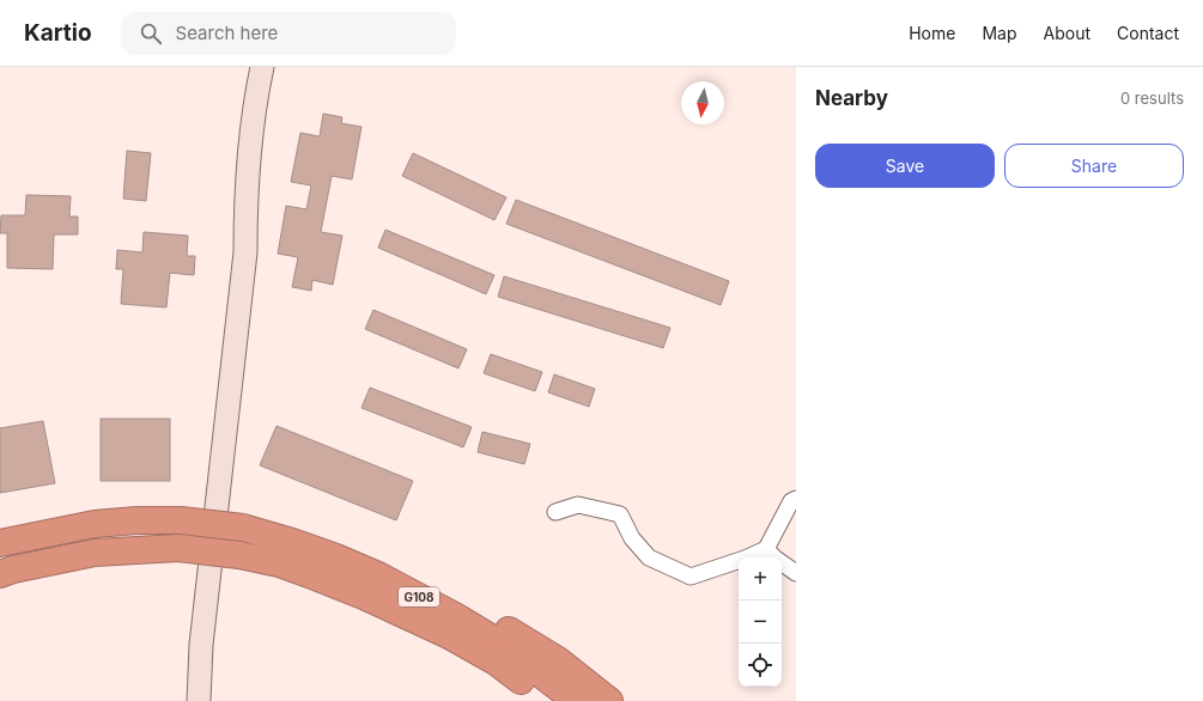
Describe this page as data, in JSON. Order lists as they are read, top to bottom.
{
  "streets": {
    "highway": ["G108"]
  },
  "north": "bottom",
  "page": {
    "header": "Kartio",
    "search": "Search here",
    "nav": [
      "Home",
      "Map",
      "About",
      "Contact"
    ],
    "heading": ["Nearby", "0 results"],
    "buttons": ["Save", "Share"],
    "map_buttons": ["+", "−"]
  }
}
